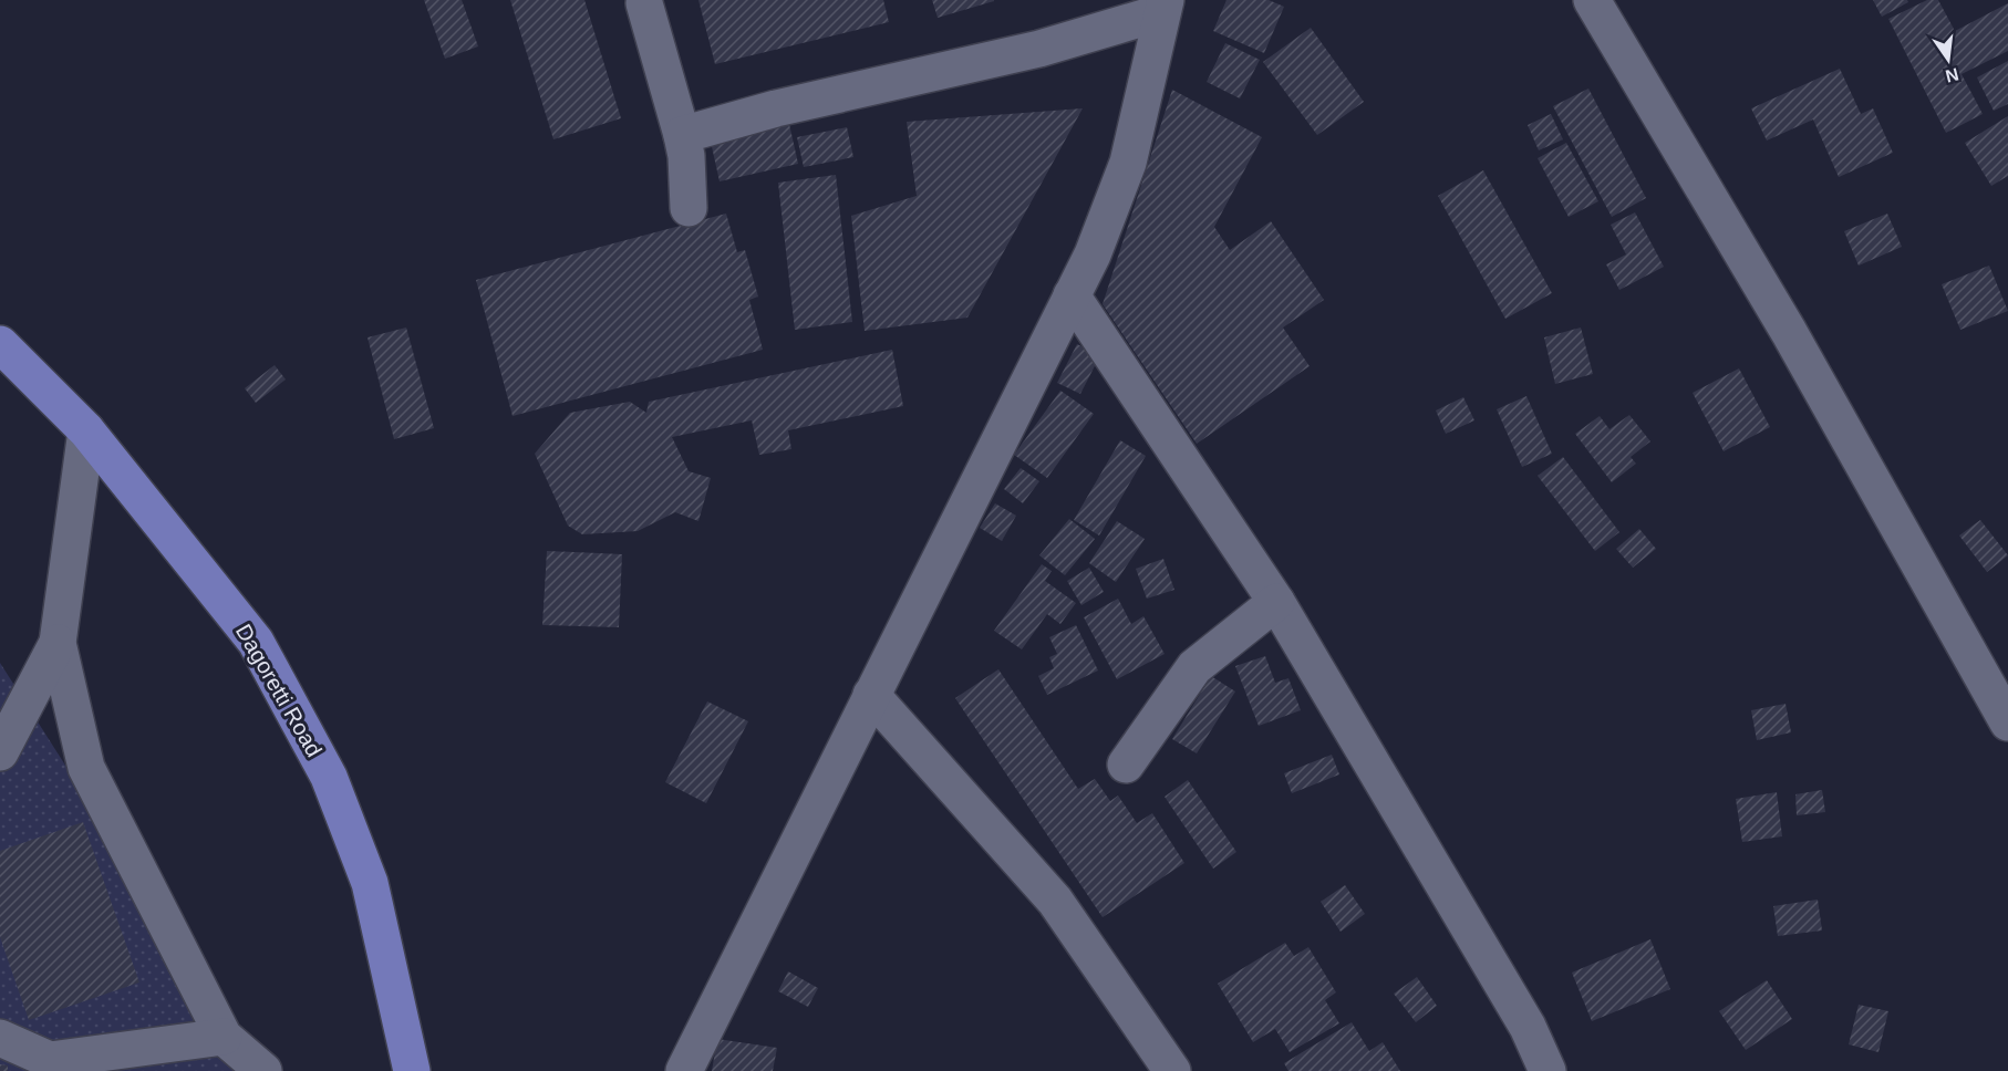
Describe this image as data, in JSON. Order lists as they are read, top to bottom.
{
  "streets": {
    "main road": ["Dagoretti Road"]
  },
  "north": "bottom"
}
